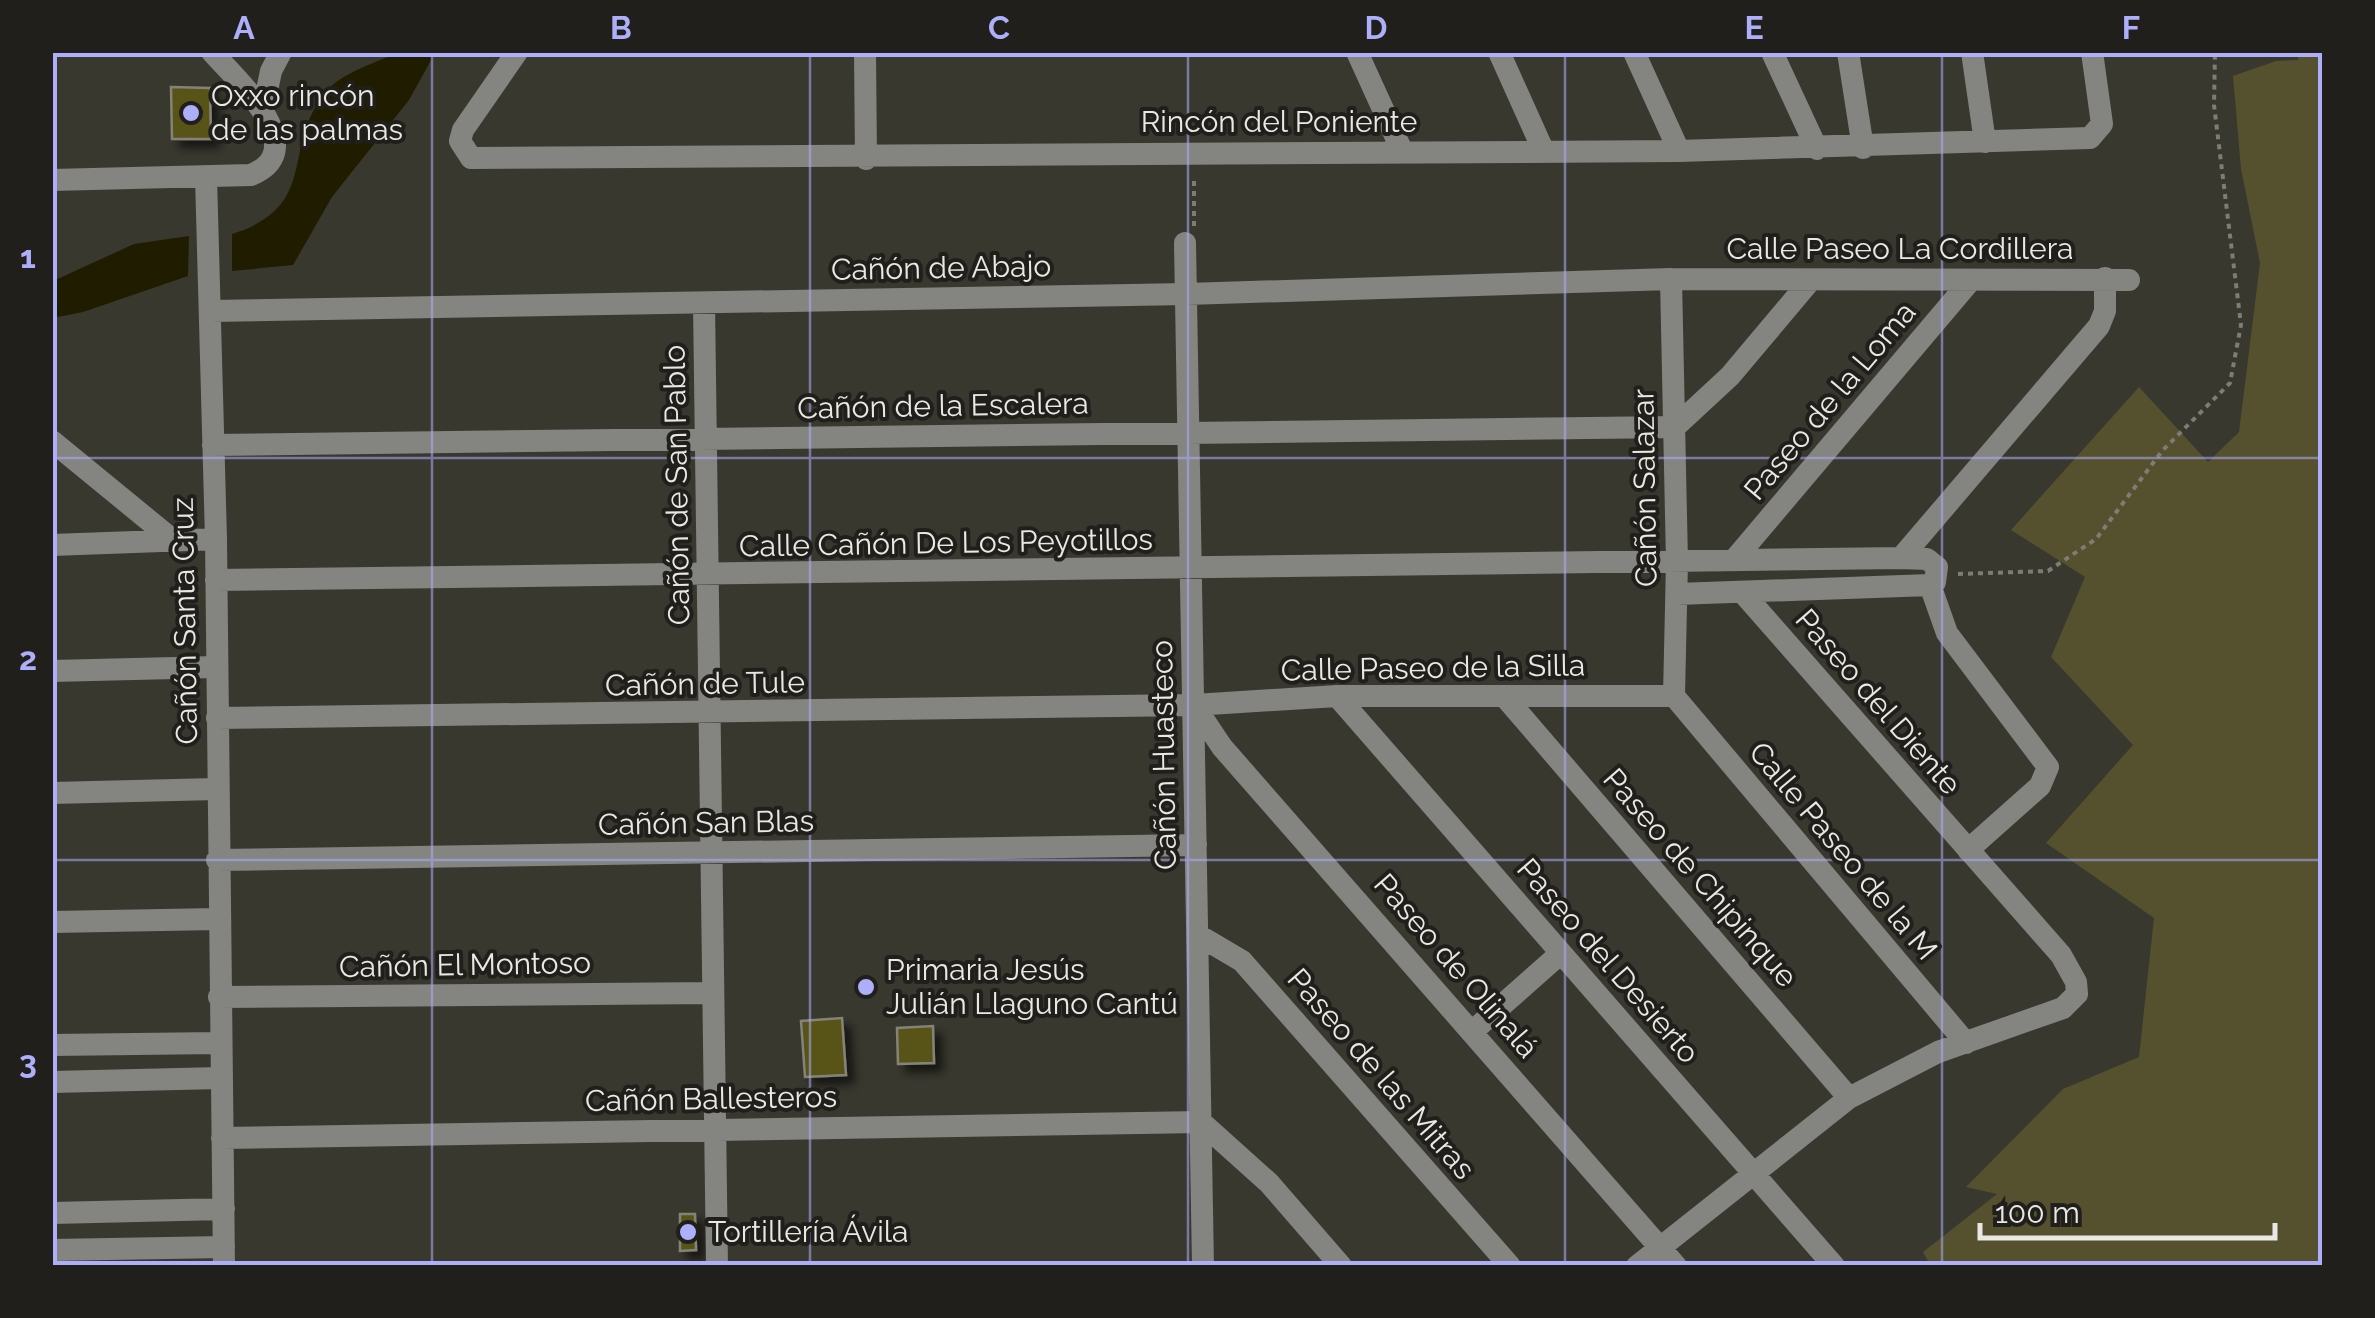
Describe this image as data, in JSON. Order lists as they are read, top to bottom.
{
  "streets": {
    "street": [
      "Rincón del Poniente",
      "Calle Paseo La Cordillera",
      "Cañón de Abajo",
      "Paseo de la Loma",
      "Cañón de la Escalera",
      "Cañón de San Pablo",
      "Cañón Salazar",
      "Calle Cañón De Los Peyotillos",
      "Cañón Santa Cruz",
      "Calle Paseo de la Silla",
      "Cañón de Tule",
      "Paseo del Diente",
      "Cañón Huasteco",
      "Cañón San Blas",
      "Calle Paseo de la M",
      "Paseo de Chipinque",
      "Paseo del Desierto",
      "Cañón El Montoso",
      "Paseo de Olinalá",
      "Paseo de las Mitras",
      "Cañón Ballesteros"
    ]
  },
  "crossings": [
    ["Calle Paseo La Cordillera", "Cañón de Abajo"],
    ["Calle Paseo La Cordillera", "Paseo de la Loma"],
    ["Calle Paseo La Cordillera", "Cañón Salazar"],
    ["Cañón de Abajo", "Cañón de San Pablo"],
    ["Cañón de Abajo", "Cañón Salazar"],
    ["Cañón de Abajo", "Cañón Santa Cruz"],
    ["Cañón de Abajo", "Cañón Huasteco"],
    ["Paseo de la Loma", "Calle Cañón De Los Peyotillos"],
    ["Cañón de la Escalera", "Cañón de San Pablo"],
    ["Cañón de la Escalera", "Cañón Salazar"],
    ["Cañón de la Escalera", "Cañón Santa Cruz"],
    ["Cañón de la Escalera", "Cañón Huasteco"],
    ["Cañón de San Pablo", "Calle Cañón De Los Peyotillos"],
    ["Cañón de San Pablo", "Cañón de Tule"],
    ["Cañón de San Pablo", "Cañón San Blas"],
    ["Cañón de San Pablo", "Cañón El Montoso"],
    ["Cañón de San Pablo", "Cañón Ballesteros"],
    ["Cañón Salazar", "Calle Cañón De Los Peyotillos"],
    ["Cañón Salazar", "Calle Paseo de la Silla"],
    ["Cañón Salazar", "Calle Paseo de la M"],
    ["Calle Cañón De Los Peyotillos", "Cañón Santa Cruz"],
    ["Calle Cañón De Los Peyotillos", "Cañón Huasteco"],
    ["Cañón Santa Cruz", "Cañón de Tule"],
    ["Cañón Santa Cruz", "Cañón San Blas"],
    ["Cañón Santa Cruz", "Cañón El Montoso"],
    ["Cañón Santa Cruz", "Cañón Ballesteros"],
    ["Calle Paseo de la Silla", "Cañón de Tule"],
    ["Calle Paseo de la Silla", "Cañón Huasteco"],
    ["Calle Paseo de la Silla", "Calle Paseo de la M"],
    ["Calle Paseo de la Silla", "Paseo de Chipinque"],
    ["Calle Paseo de la Silla", "Paseo del Desierto"],
    ["Calle Paseo de la Silla", "Paseo de Olinalá"],
    ["Cañón de Tule", "Cañón Huasteco"],
    ["Cañón de Tule", "Paseo de Olinalá"],
    ["Paseo del Diente", "Calle Paseo de la M"],
    ["Cañón Huasteco", "Cañón San Blas"],
    ["Cañón Huasteco", "Paseo de Olinalá"],
    ["Cañón Huasteco", "Paseo de las Mitras"],
    ["Cañón Huasteco", "Cañón Ballesteros"]
  ],
  "places": ["Oxxo rincón de las palmas", "Primaria Jesús Julián Llaguno Cantú", "Tortillería Ávila"],
  "scale_bar": "100 m",
  "grid": {
    "columns": [
      "A",
      "B",
      "C",
      "D",
      "E",
      "F"
    ],
    "rows": ["1", "2", "3"]
  }
}
